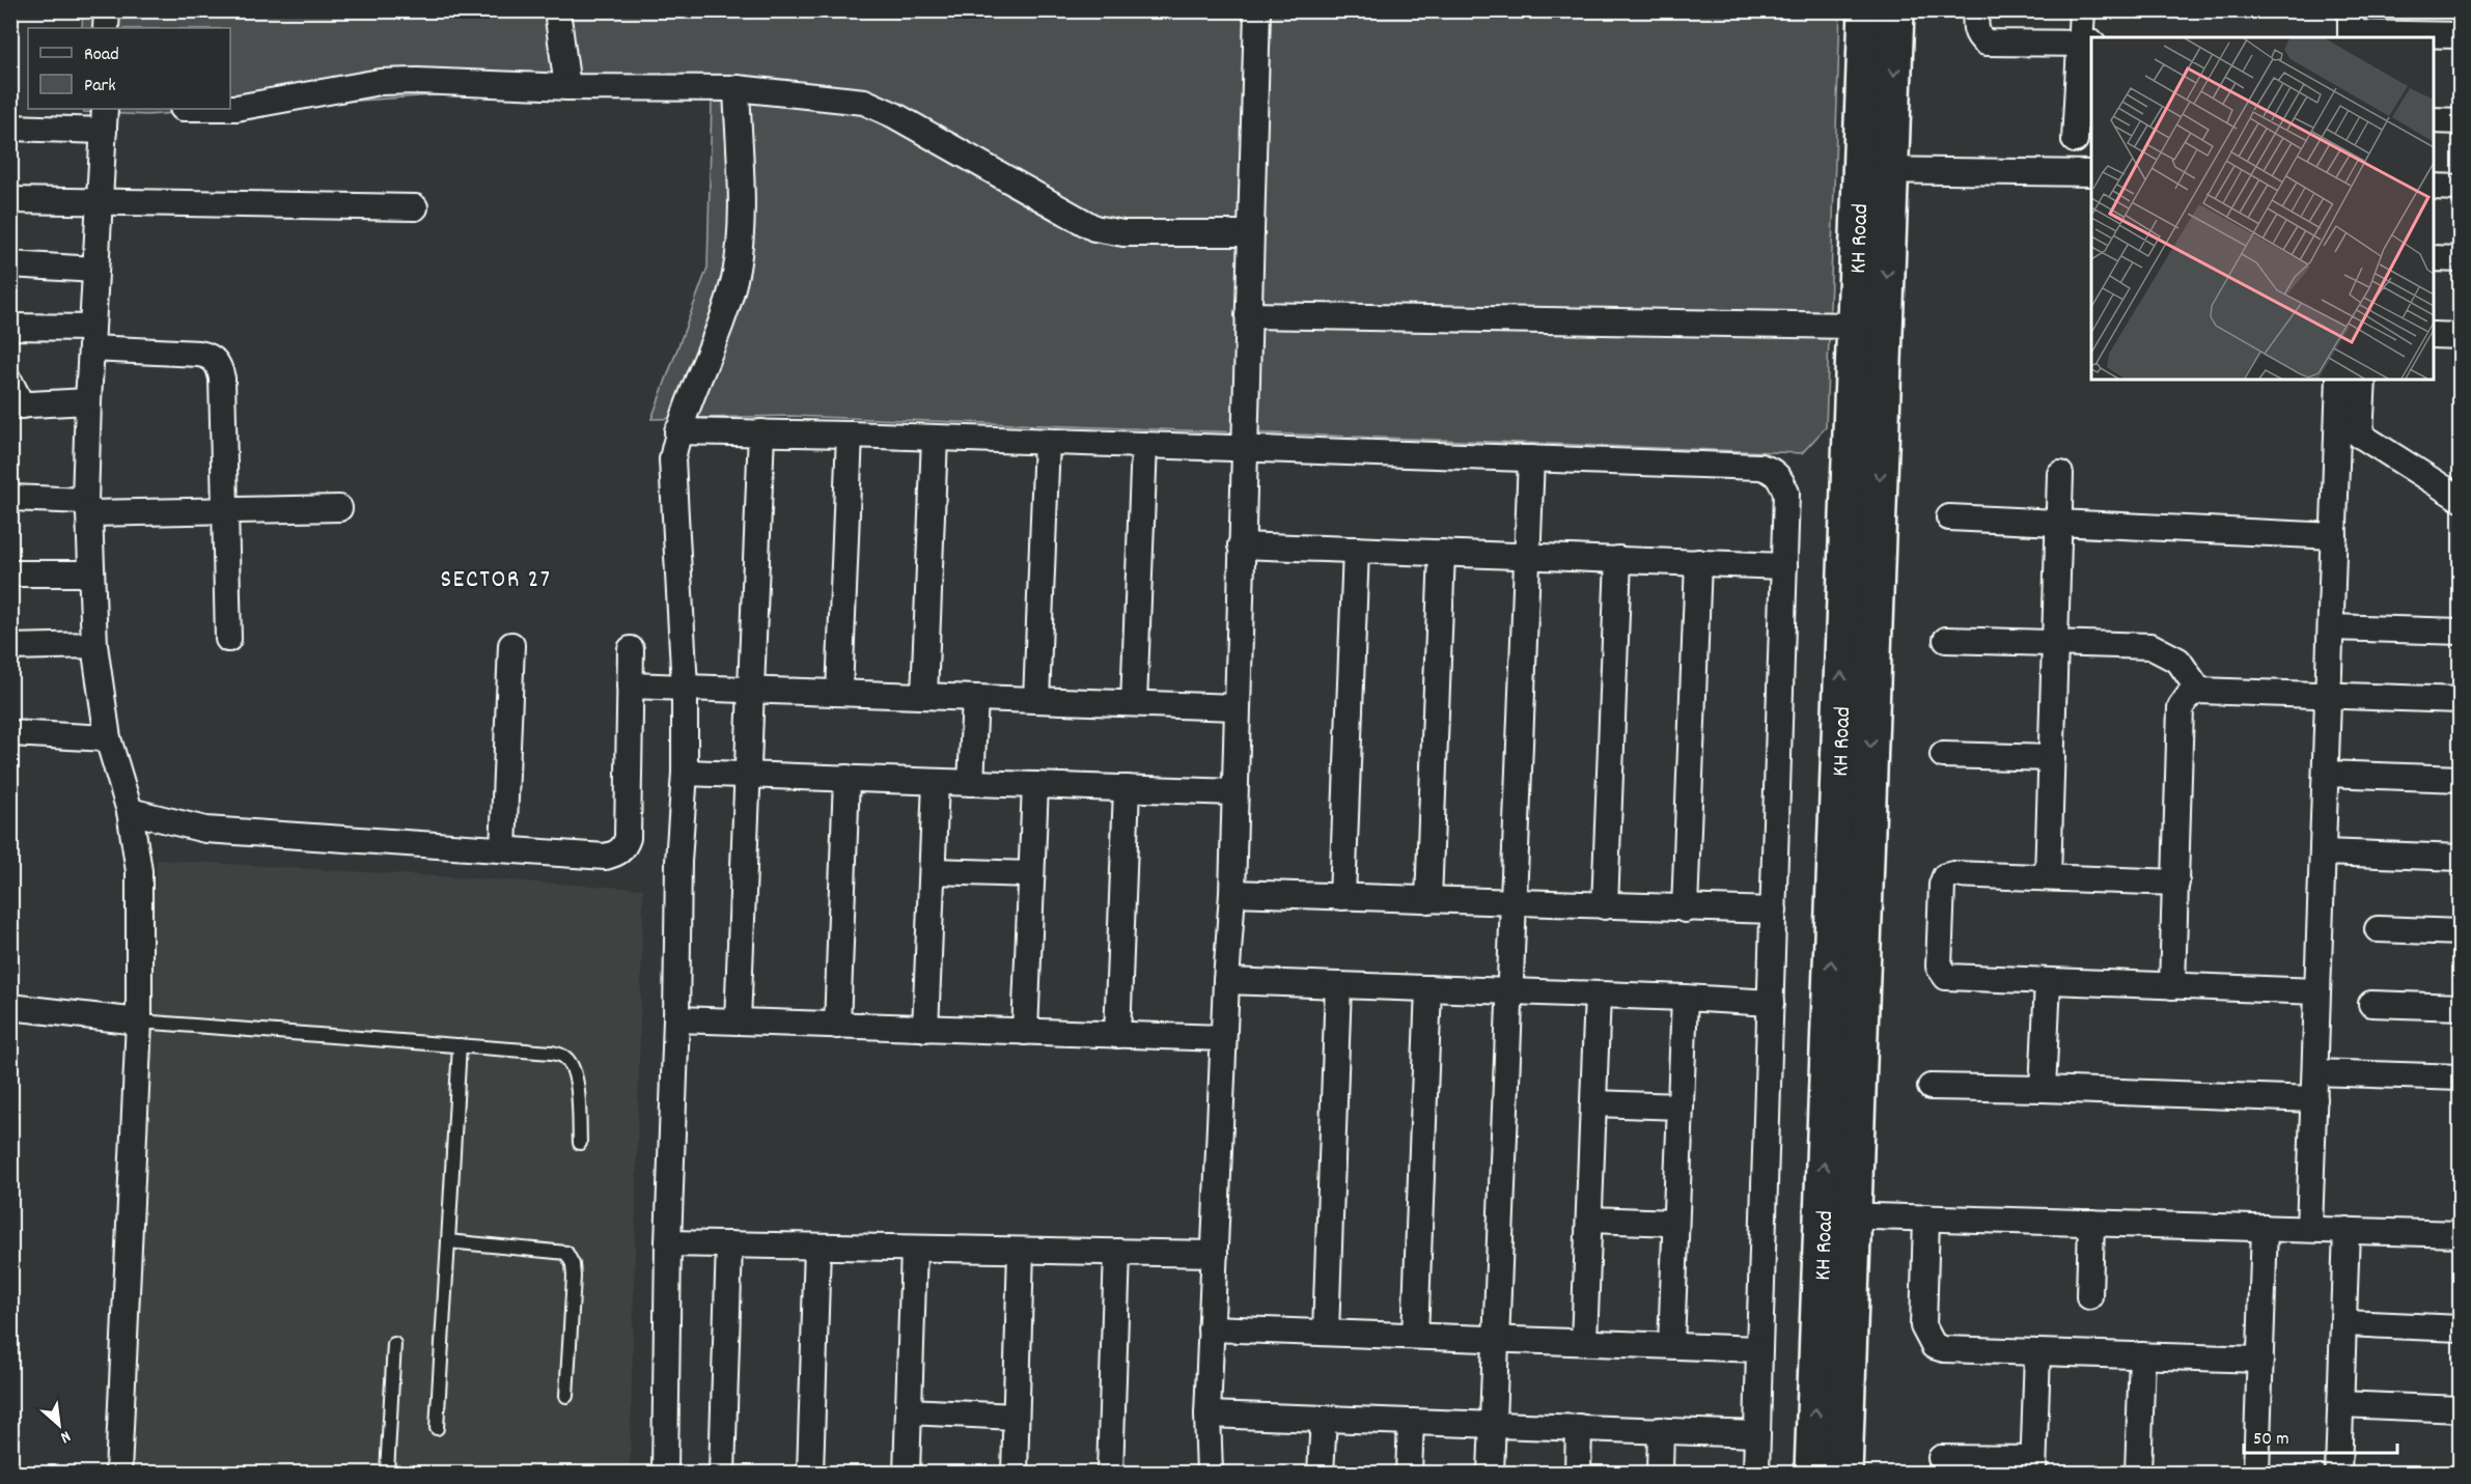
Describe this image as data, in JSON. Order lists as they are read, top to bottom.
{
  "streets": {
    "main road": ["KH Road"]
  },
  "districts": ["SECTOR 27"],
  "legend": ["Road", "Park"],
  "scale_bar": "50 m",
  "north": "bottom right"
}
